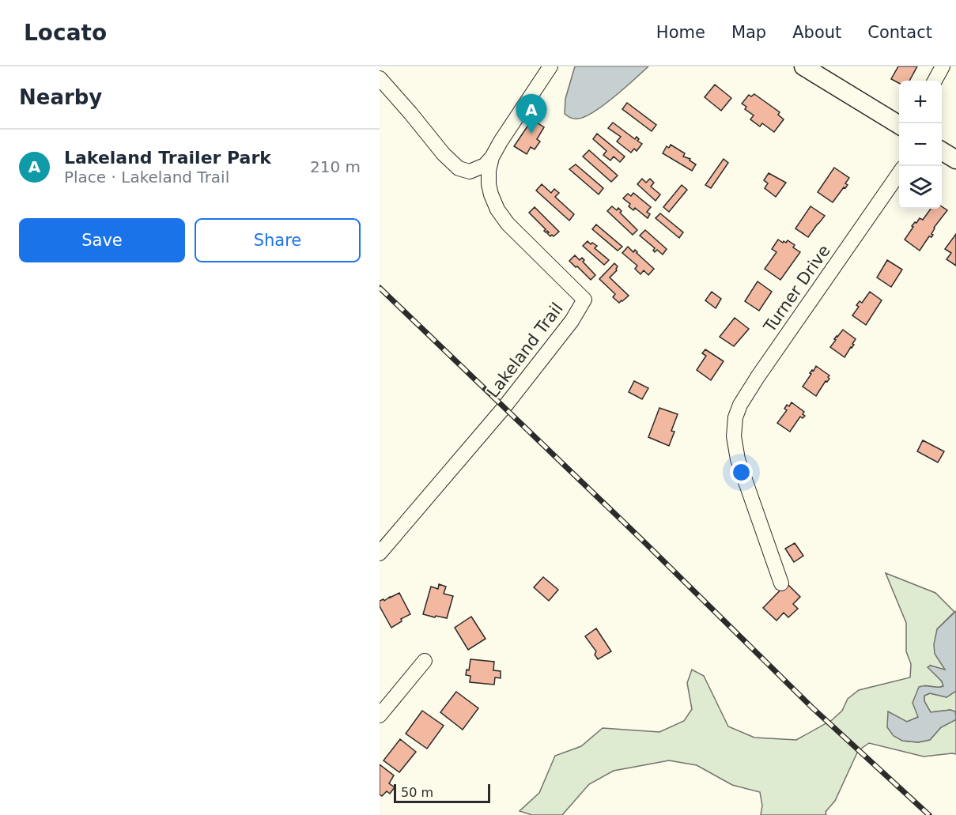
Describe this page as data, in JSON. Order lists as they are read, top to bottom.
{
  "streets": {
    "street": ["Turner Drive", "Lakeland Trail"]
  },
  "scale_bar": "50 m",
  "page": {
    "header": "Locato",
    "nav": [
      "Home",
      "Map",
      "About",
      "Contact"
    ],
    "heading": "Nearby",
    "map_buttons": ["+", "−"],
    "pins": "A",
    "list": [
      {
        "mark": "A",
        "name": "Lakeland Trailer Park",
        "note": "Place · Lakeland Trail",
        "value": "210 m"
      }
    ],
    "buttons": ["Save", "Share"],
    "scale": "50 m"
  }
}
